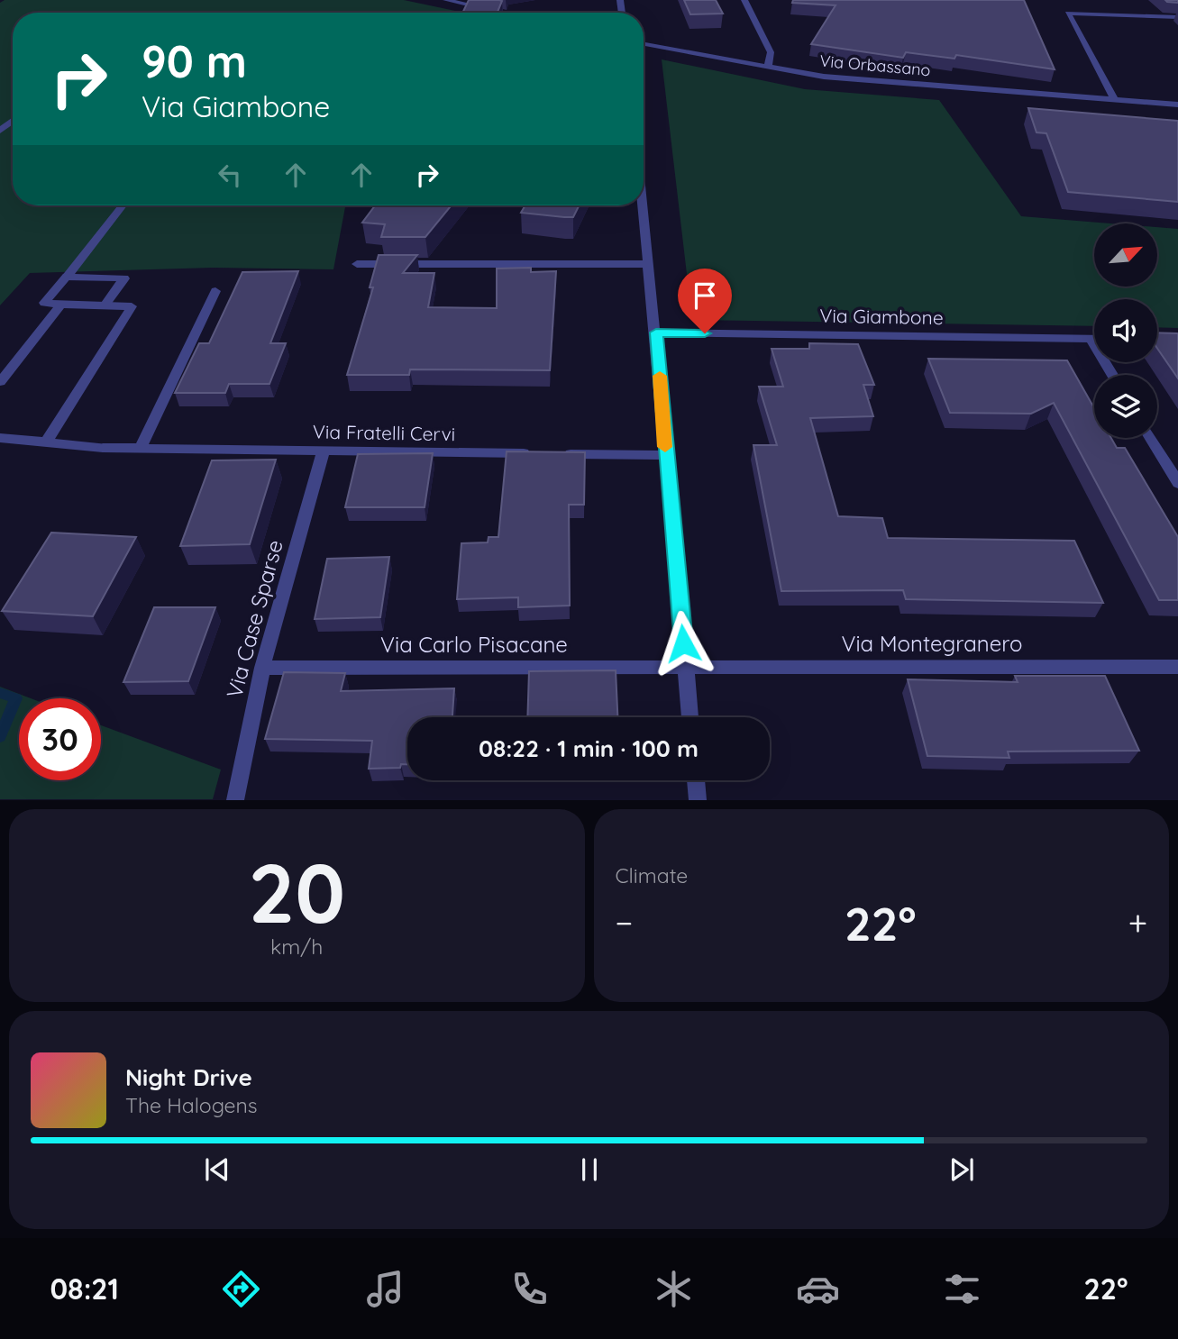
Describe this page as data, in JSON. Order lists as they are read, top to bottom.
{
  "streets": {
    "street": [
      "Via Orbassano",
      "Via Giambone",
      "Via Fratelli Cervi",
      "Via Case Sparse",
      "Via Montegranero",
      "Via Carlo Pisacane"
    ]
  },
  "crossings": [
    ["Via Fratelli Cervi", "Via Case Sparse"],
    ["Via Case Sparse", "Via Carlo Pisacane"],
    ["Via Montegranero", "Via Carlo Pisacane"]
  ],
  "north": "top right",
  "page": {
    "turn": ["90 m", "Via Giambone"],
    "limit": "30",
    "trip": "08:22 · 1 min · 100 m",
    "tile": [
      ["20", "km/h"],
      "Climate"
    ],
    "heat": ["−", "22°", "+"],
    "song": ["Night Drive", "The Halogens"],
    "tabs": ["08:21", "22°"]
  }
}
